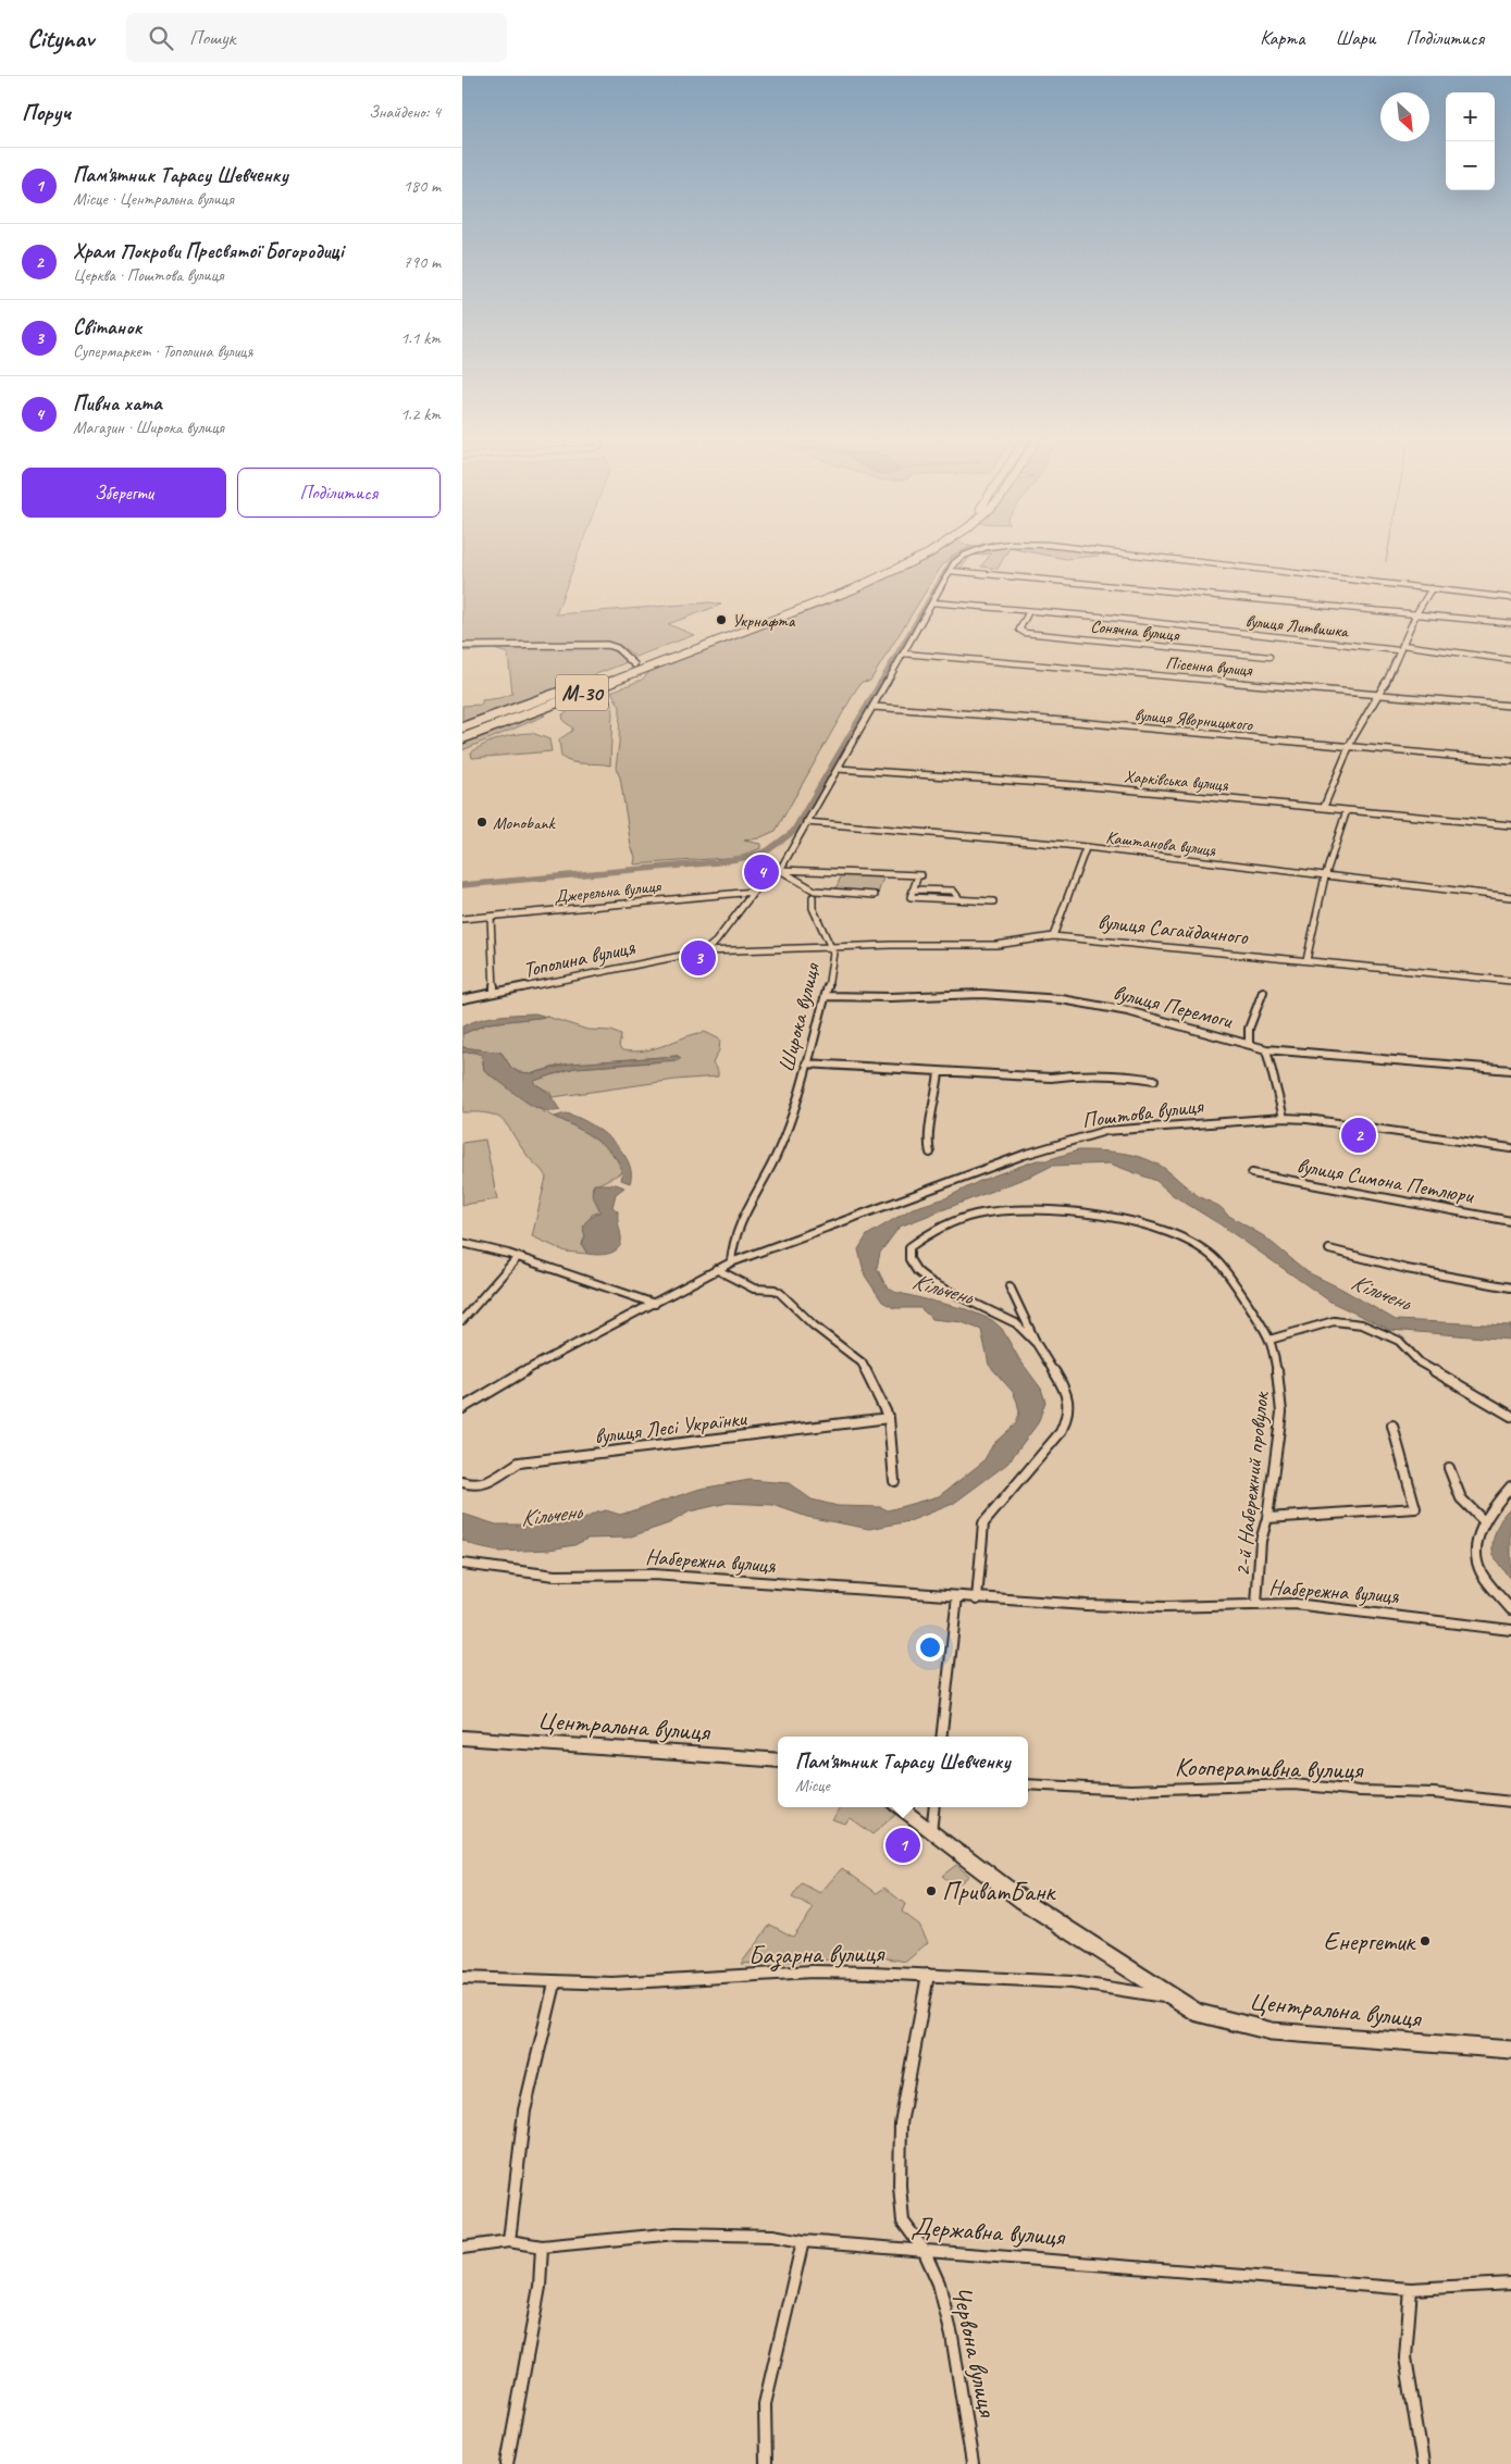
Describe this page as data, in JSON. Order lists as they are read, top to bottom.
{
  "streets": {
    "highway": ["М-30"],
    "main road": ["Центральна вулиця"],
    "street": [
      "вулиця Литвишка",
      "Сонячна вулиця",
      "Пісенна вулиця",
      "вулиця Яворницького",
      "Харківська вулиця",
      "Каштанова вулиця",
      "Джерельна вулиця",
      "вулиця Сагайдачного",
      "Тополина вулиця",
      "вулиця Перемоги",
      "Широка вулиця",
      "Поштова вулиця",
      "вулиця Симона Петлюри",
      "вулиця Лесі Українки",
      "2-й Набережний провулок",
      "Набережна вулиця",
      "Кооперативна вулиця",
      "Базарна вулиця",
      "Державна вулиця",
      "Червона вулиця"
    ]
  },
  "crossings": [
    ["вулиця Литвишка", "Сонячна вулиця"],
    ["вулиця Сагайдачного", "Широка вулиця"],
    ["Тополина вулиця", "Широка вулиця"],
    ["вулиця Перемоги", "Широка вулиця"],
    ["Широка вулиця", "Поштова вулиця"],
    ["2-й Набережний провулок", "Набережна вулиця"],
    ["Центральна вулиця", "Базарна вулиця"],
    ["Базарна вулиця", "Червона вулиця"],
    ["Державна вулиця", "Червона вулиця"]
  ],
  "water": ["Кільчень"],
  "places": [
    "Укрнафта",
    "Monobank",
    "ПриватБанк",
    "Енергетик"
  ],
  "north": "bottom right",
  "page": {
    "header": "Citynav",
    "search": "Пошук",
    "nav": ["Карта", "Шари", "Поділитися"],
    "heading": ["Поруч", "Знайдено: 4"],
    "map_buttons": ["+", "−"],
    "list": [
      {
        "mark": "1",
        "name": "Пам'ятник Тарасу Шевченку",
        "note": "Місце · Центральна вулиця",
        "value": "180 m"
      },
      {
        "mark": "2",
        "name": "Храм Покрови Пресвятої Богородиці",
        "note": "Церква · Поштова вулиця",
        "value": "790 m"
      },
      {
        "mark": "3",
        "name": "Світанок",
        "note": "Супермаркет · Тополина вулиця",
        "value": "1.1 km"
      },
      {
        "mark": "4",
        "name": "Пивна хата",
        "note": "Магазин · Широка вулиця",
        "value": "1.2 km"
      }
    ],
    "buttons": ["Зберегти", "Поділитися"],
    "pins": [
      "4",
      "3",
      "2",
      "1"
    ],
    "popup": ["Пам'ятник Тарасу Шевченку", "Місце"]
  }
}
